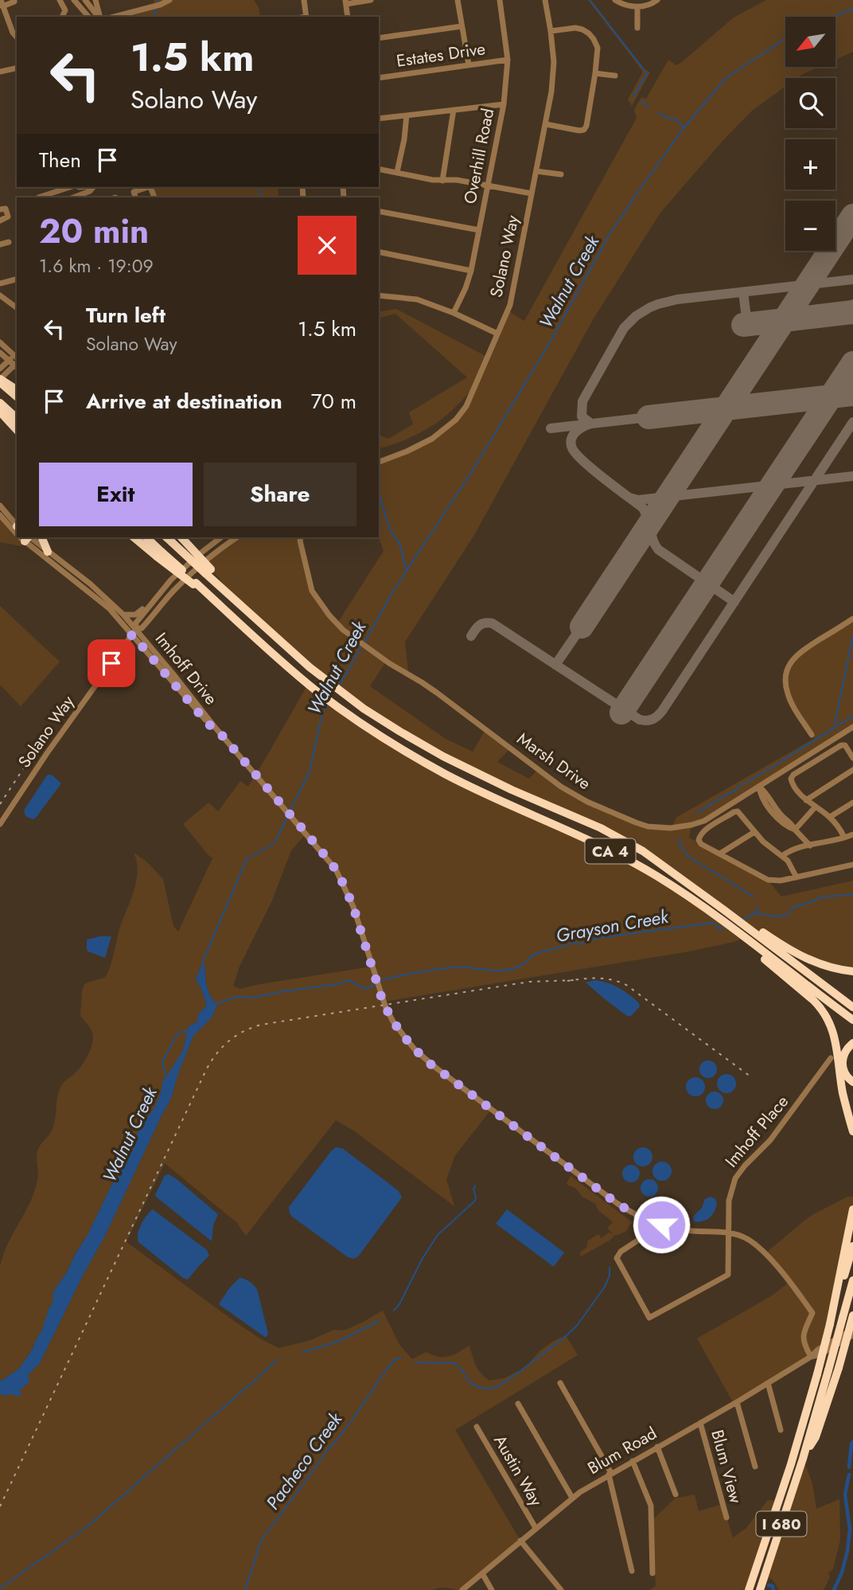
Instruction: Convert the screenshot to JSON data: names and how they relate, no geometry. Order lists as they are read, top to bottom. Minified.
{"streets":{"highway":["CA 4","I 680"],"street":["Estates Drive","Overhill Road","Solano Way","Imhoff Drive","Marsh Drive","Imhoff Place","Blum Road","Blum View","Austin Way"]},"crossings":[["Estates Drive","Overhill Road"],["Solano Way","Imhoff Drive"],["Imhoff Drive","Imhoff Place"],["Imhoff Drive","Blum Road"],["Blum Road","Blum View"],["Blum Road","Austin Way"]],"water":["Walnut Creek","Grayson Creek","Pacheco Creek"],"north":"bottom left","page":{"map_buttons":["+","−"],"turn":["1.5 km","Solano Way"],"then":"Then","heading":["20 min","1.6 km · 19:09"],"list":[{"name":"Turn left","note":"Solano Way","value":"1.5 km"},{"name":"Arrive at destination","value":"70 m"}],"buttons":["Exit","Share"]}}
